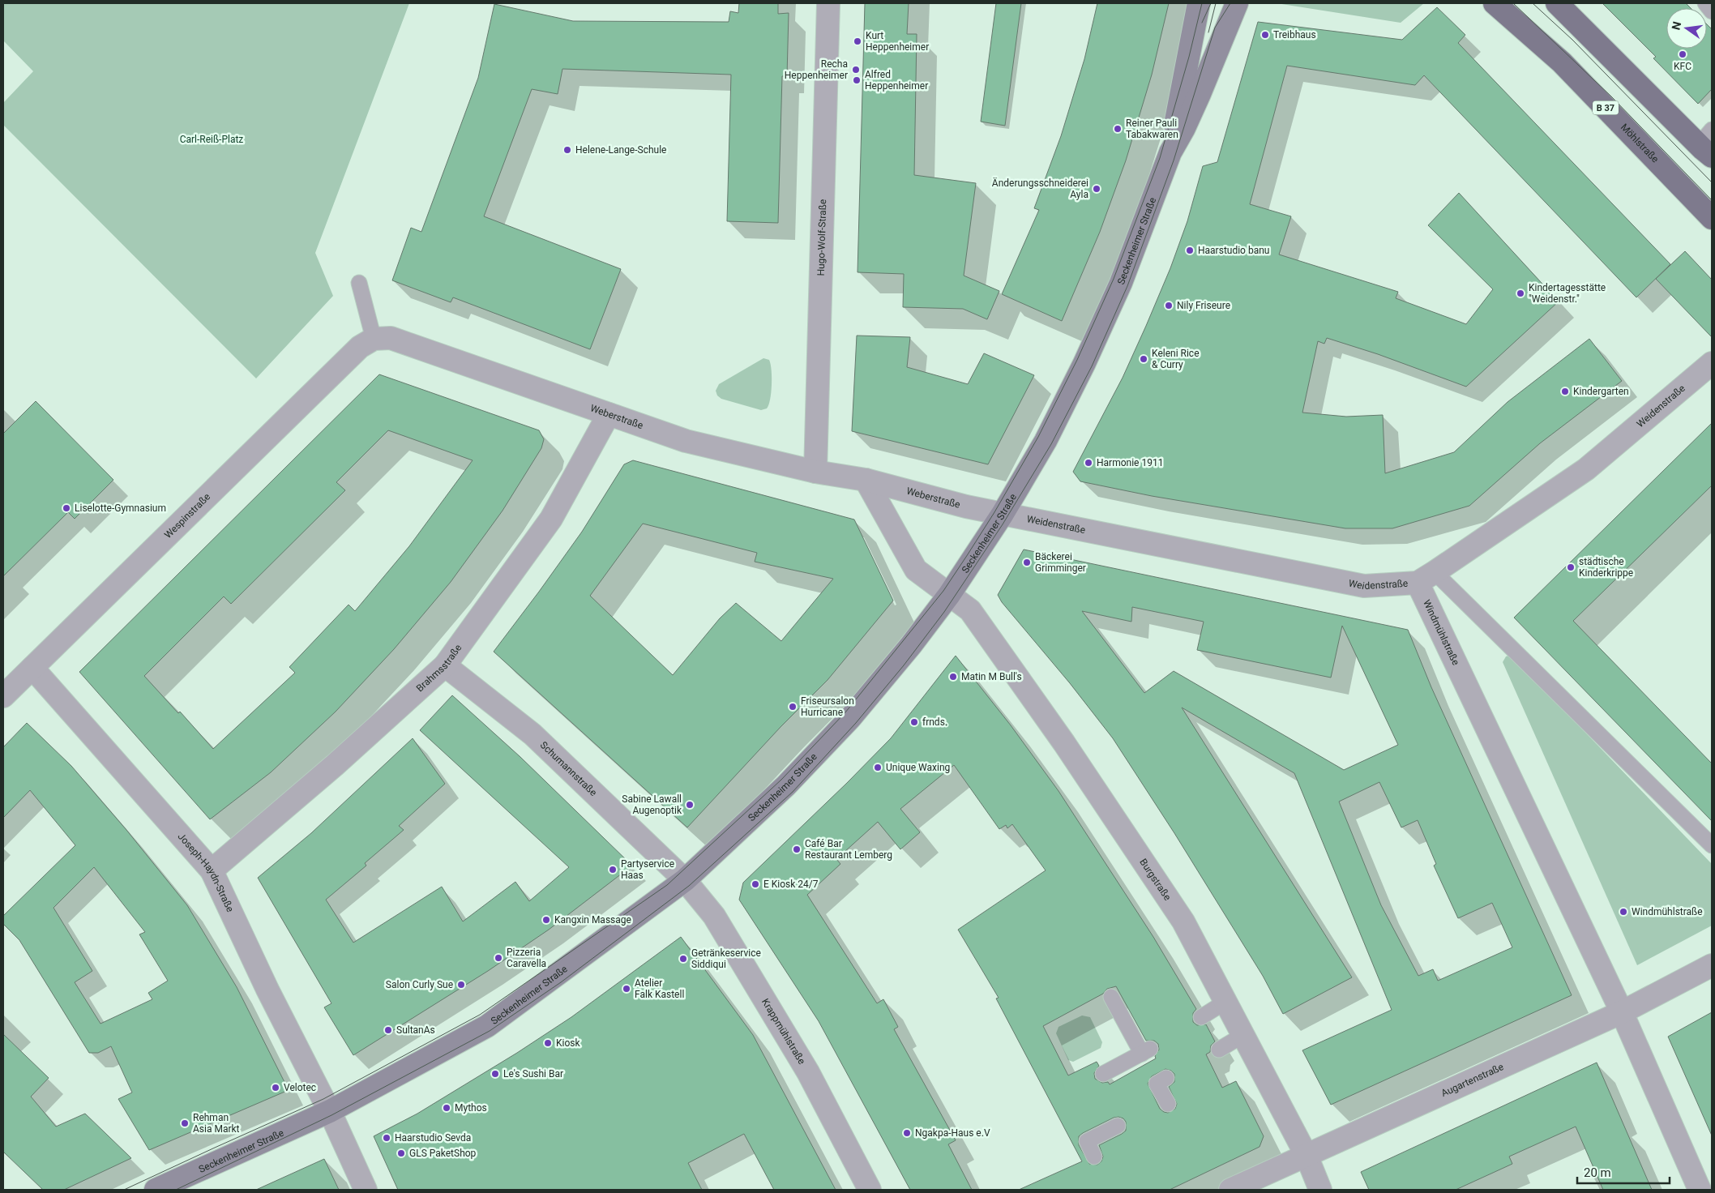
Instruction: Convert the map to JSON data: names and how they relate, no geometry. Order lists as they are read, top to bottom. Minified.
{"streets":{"main road":["B 37","Möhlstraße"],"street":["Hugo-Wolf-Straße","Seckenheimer Straße","Weidenstraße","Weberstraße","Wespinstraße","Windmühlstraße","Brahmsstraße","Schumannstraße","Joseph-Haydn-Straße","Burgstraße","Krappmühlstraße","Augartenstraße"]},"crossings":[["Hugo-Wolf-Straße","Weberstraße"],["Seckenheimer Straße","Weidenstraße"],["Seckenheimer Straße","Weberstraße"],["Seckenheimer Straße","Schumannstraße"],["Seckenheimer Straße","Joseph-Haydn-Straße"],["Seckenheimer Straße","Burgstraße"],["Seckenheimer Straße","Krappmühlstraße"],["Weidenstraße","Weberstraße"],["Weidenstraße","Windmühlstraße"],["Weberstraße","Wespinstraße"],["Weberstraße","Brahmsstraße"],["Wespinstraße","Joseph-Haydn-Straße"],["Windmühlstraße","Augartenstraße"],["Brahmsstraße","Schumannstraße"],["Brahmsstraße","Joseph-Haydn-Straße"],["Schumannstraße","Krappmühlstraße"],["Burgstraße","Augartenstraße"]],"parks":["Carl-Reiß-Platz"],"places":["Treibhaus","Kurt Heppenheimer","KFC","Recha Heppenheimer","Alfred Heppenheimer","Reiner Pauli Tabakwaren","Helene-Lange-Schule","Änderungsschneiderei Ayla","Haarstudio banu","Kindertagesstätte \"Weidenstr.\"","Nily Friseure","Keleni Rice & Curry","Kindergarten","Harmonie 1911","Liselotte-Gymnasium","Bäckerei Grimminger","städtische Kinderkrippe","Matin M Bull's","Friseursalon Hurricane","frnds.","Unique Waxing","Sabine Lawall Augenoptik","Café Bar Restaurant Lemberg","Partyservice Haas","E Kiosk 24/7","Windmühlstraße","Kangxin Massage","Pizzeria Caravella","Getränkeservice Siddiqui","Salon Curly Sue","Atelier Falk Kastell","SultanAs","Kiosk","Le's Sushi Bar","Velotec","Mythos","Rehman Asia Markt","Ngakpa-Haus e.V","Haarstudio Sevda","GLS PaketShop"],"scale_bar":"20 m","north":"left"}
